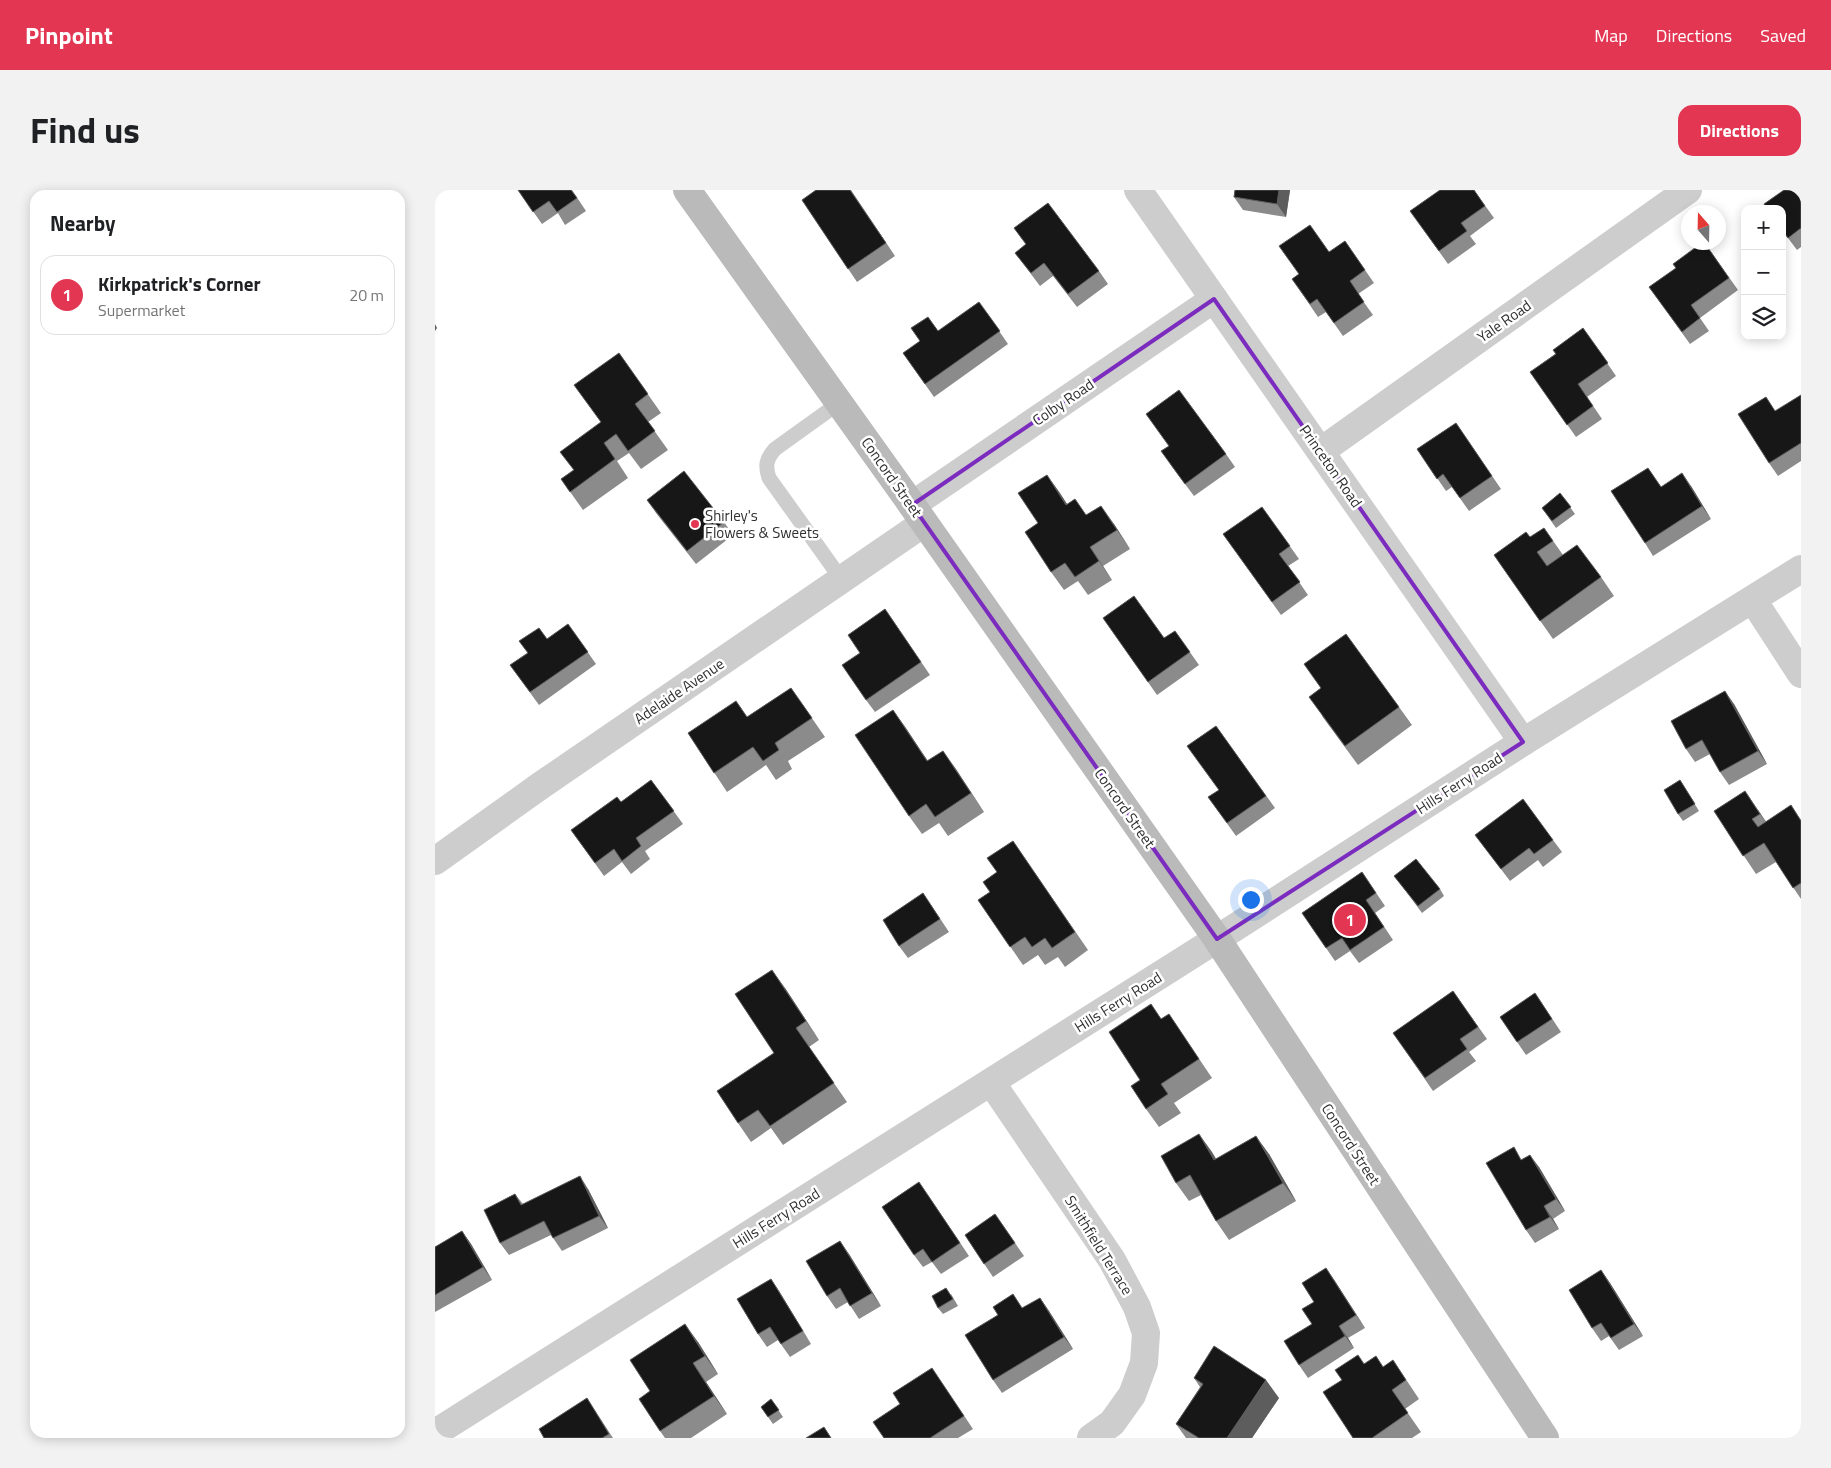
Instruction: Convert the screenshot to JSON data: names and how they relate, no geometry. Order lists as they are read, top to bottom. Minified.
{"streets":{"main road":["Concord Street"],"street":["Yale Road","Colby Road","Princeton Road","Adelaide Avenue","Hills Ferry Road","Smithfield Terrace"]},"crossings":[["Yale Road","Princeton Road"],["Colby Road","Princeton Road"],["Colby Road","Concord Street"],["Colby Road","Adelaide Avenue"],["Princeton Road","Hills Ferry Road"],["Concord Street","Adelaide Avenue"],["Concord Street","Hills Ferry Road"],["Hills Ferry Road","Smithfield Terrace"]],"places":["Shirley's Flowers & Sweets"],"north":"top","page":{"header":"Pinpoint","nav":["Map","Directions","Saved"],"title":"Find us","buttons":"Directions","heading":"Nearby","map_buttons":["+","−"],"list":[{"mark":"1","name":"Kirkpatrick's Corner","note":"Supermarket","value":"20 m"}],"pins":"1"}}
